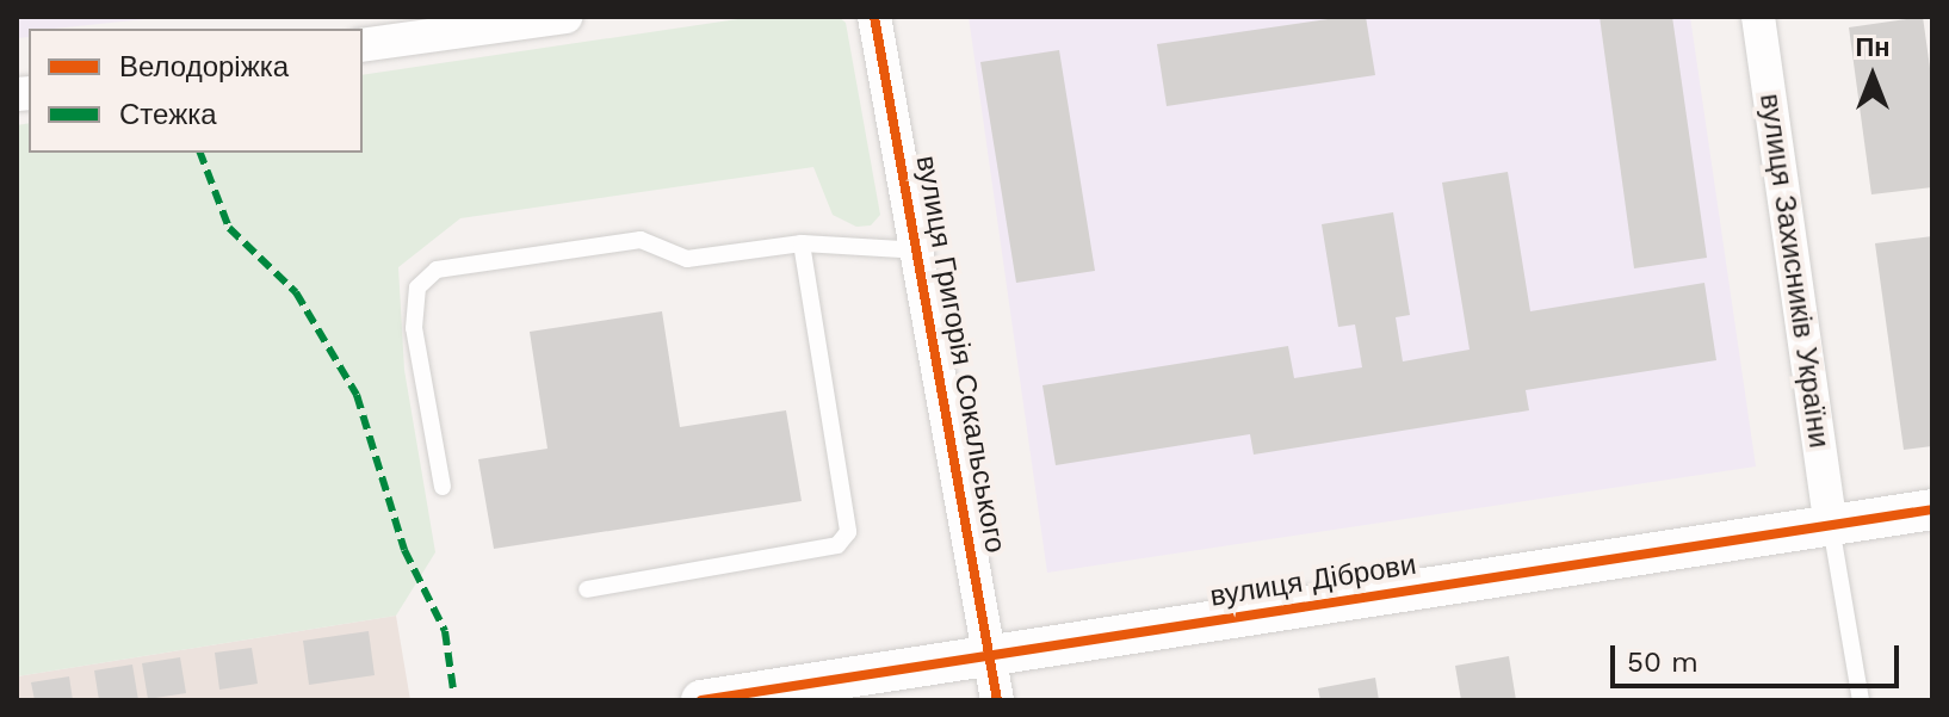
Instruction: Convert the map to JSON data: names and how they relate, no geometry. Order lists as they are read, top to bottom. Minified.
{"streets":{"street":["вулиця Захисників України","вулиця Григорія Сокальського","вулиця Діброви"]},"crossings":[["вулиця Захисників України","вулиця Діброви"],["вулиця Григорія Сокальського","вулиця Діброви"]],"legend":["Велодоріжка","Стежка"],"scale_bar":"50 m","north":"top"}
